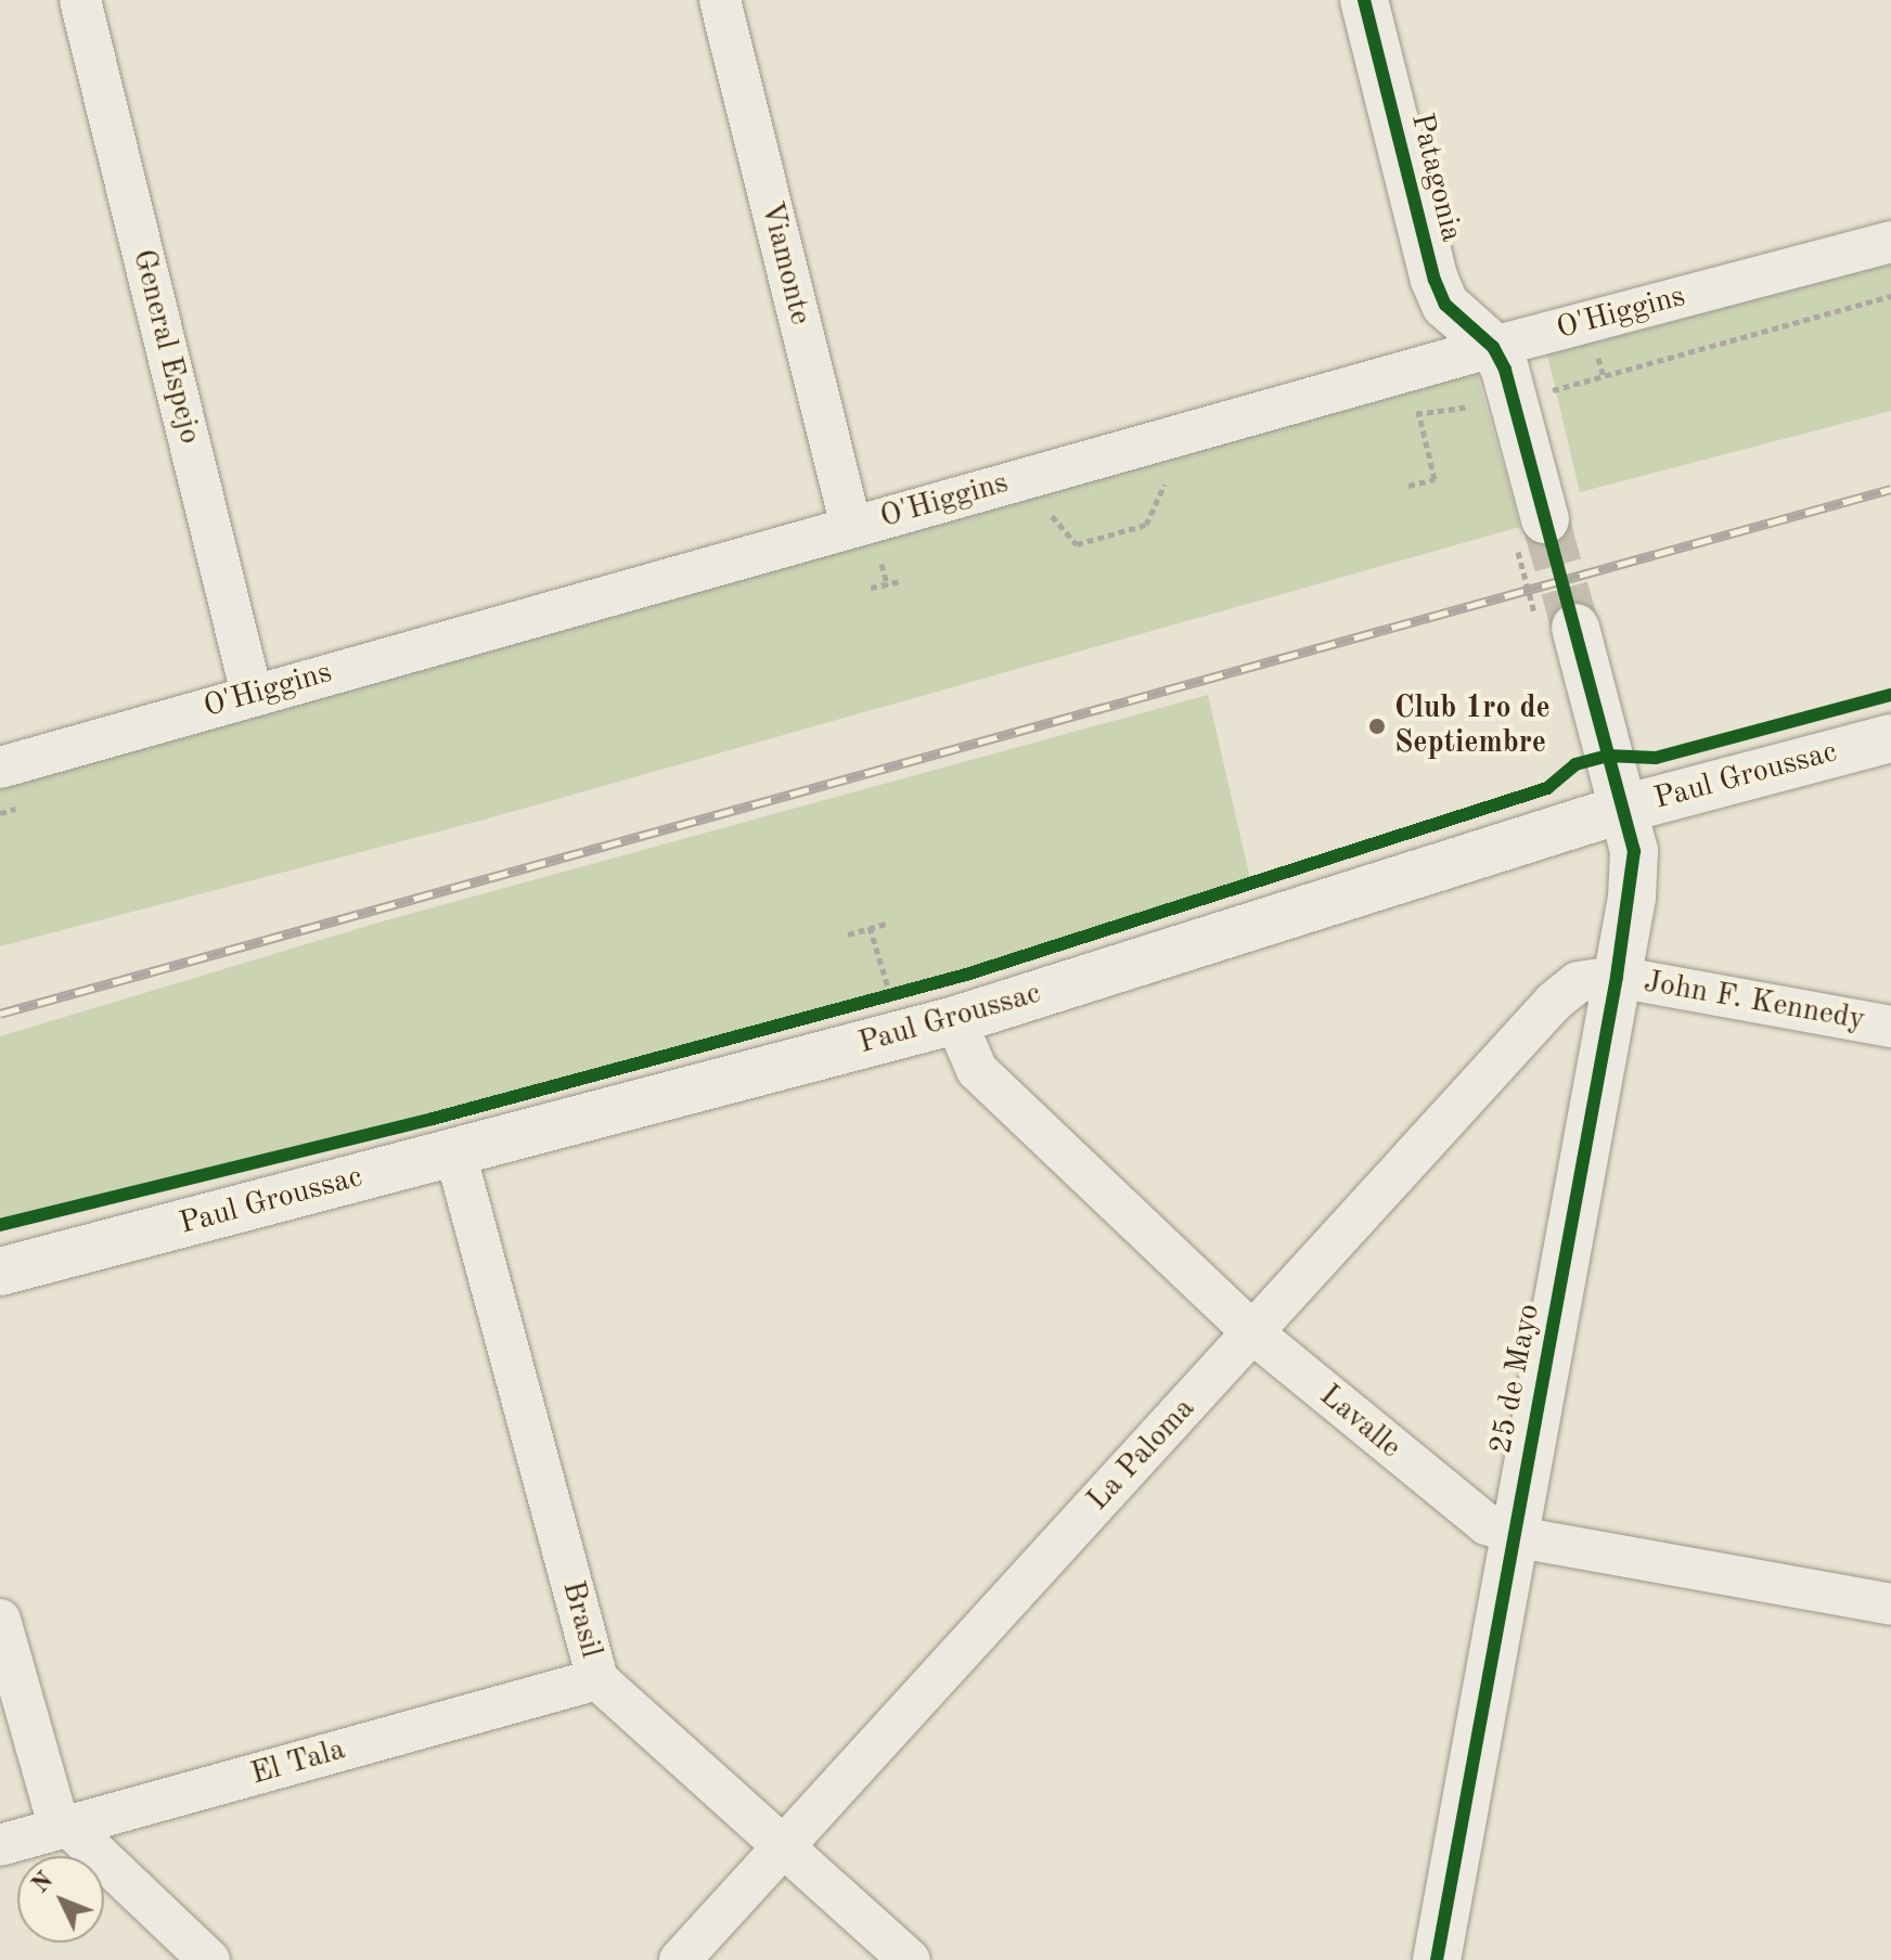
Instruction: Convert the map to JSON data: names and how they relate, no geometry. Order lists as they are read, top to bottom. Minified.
{"streets":{"street":["Patagonia","Viamonte","O'Higgins","General Espejo","Paul Groussac","John F. Kennedy","25 de Mayo","Lavalle","La Paloma","Brasil","El Tala"]},"crossings":[["Patagonia","O'Higgins"],["Viamonte","O'Higgins"],["O'Higgins","General Espejo"],["Paul Groussac","25 de Mayo"],["Paul Groussac","Lavalle"],["Paul Groussac","Brasil"],["John F. Kennedy","25 de Mayo"],["John F. Kennedy","La Paloma"],["25 de Mayo","Lavalle"],["25 de Mayo","La Paloma"],["Lavalle","La Paloma"],["La Paloma","Brasil"],["Brasil","El Tala"]],"places":["Club 1ro de Septiembre"],"north":"top left"}
